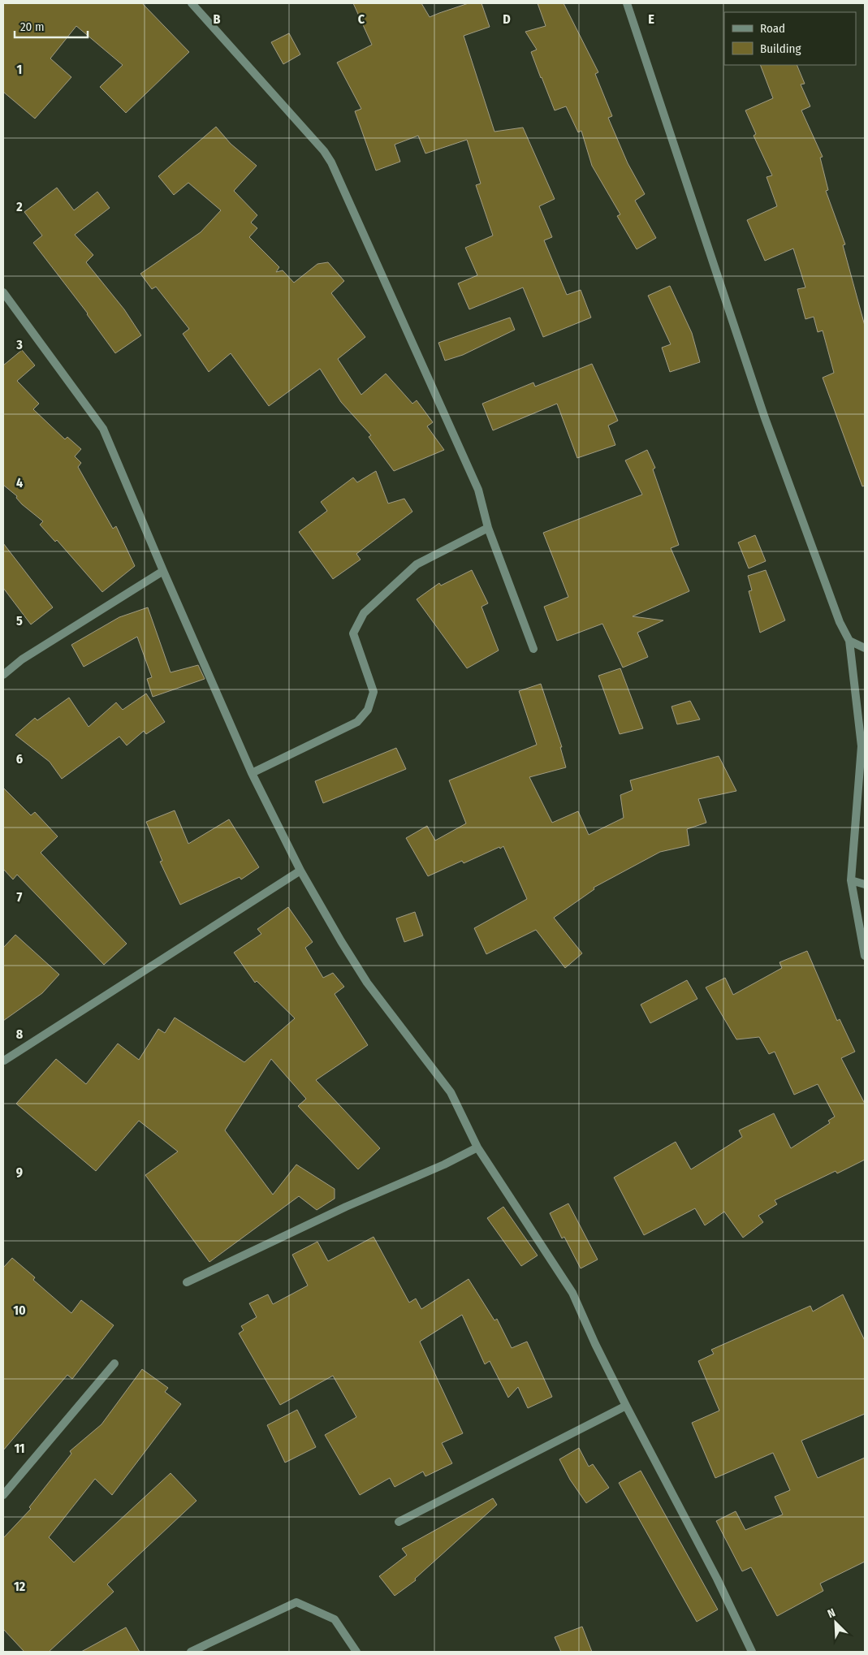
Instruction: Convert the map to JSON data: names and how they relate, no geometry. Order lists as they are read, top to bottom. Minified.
{"legend":["Road","Building"],"scale_bar":"20 m","north":"top left","grid":{"columns":["B","C","D","E"],"rows":["1","2","3","4","5","6","7","8","9","10","11","12"]}}
